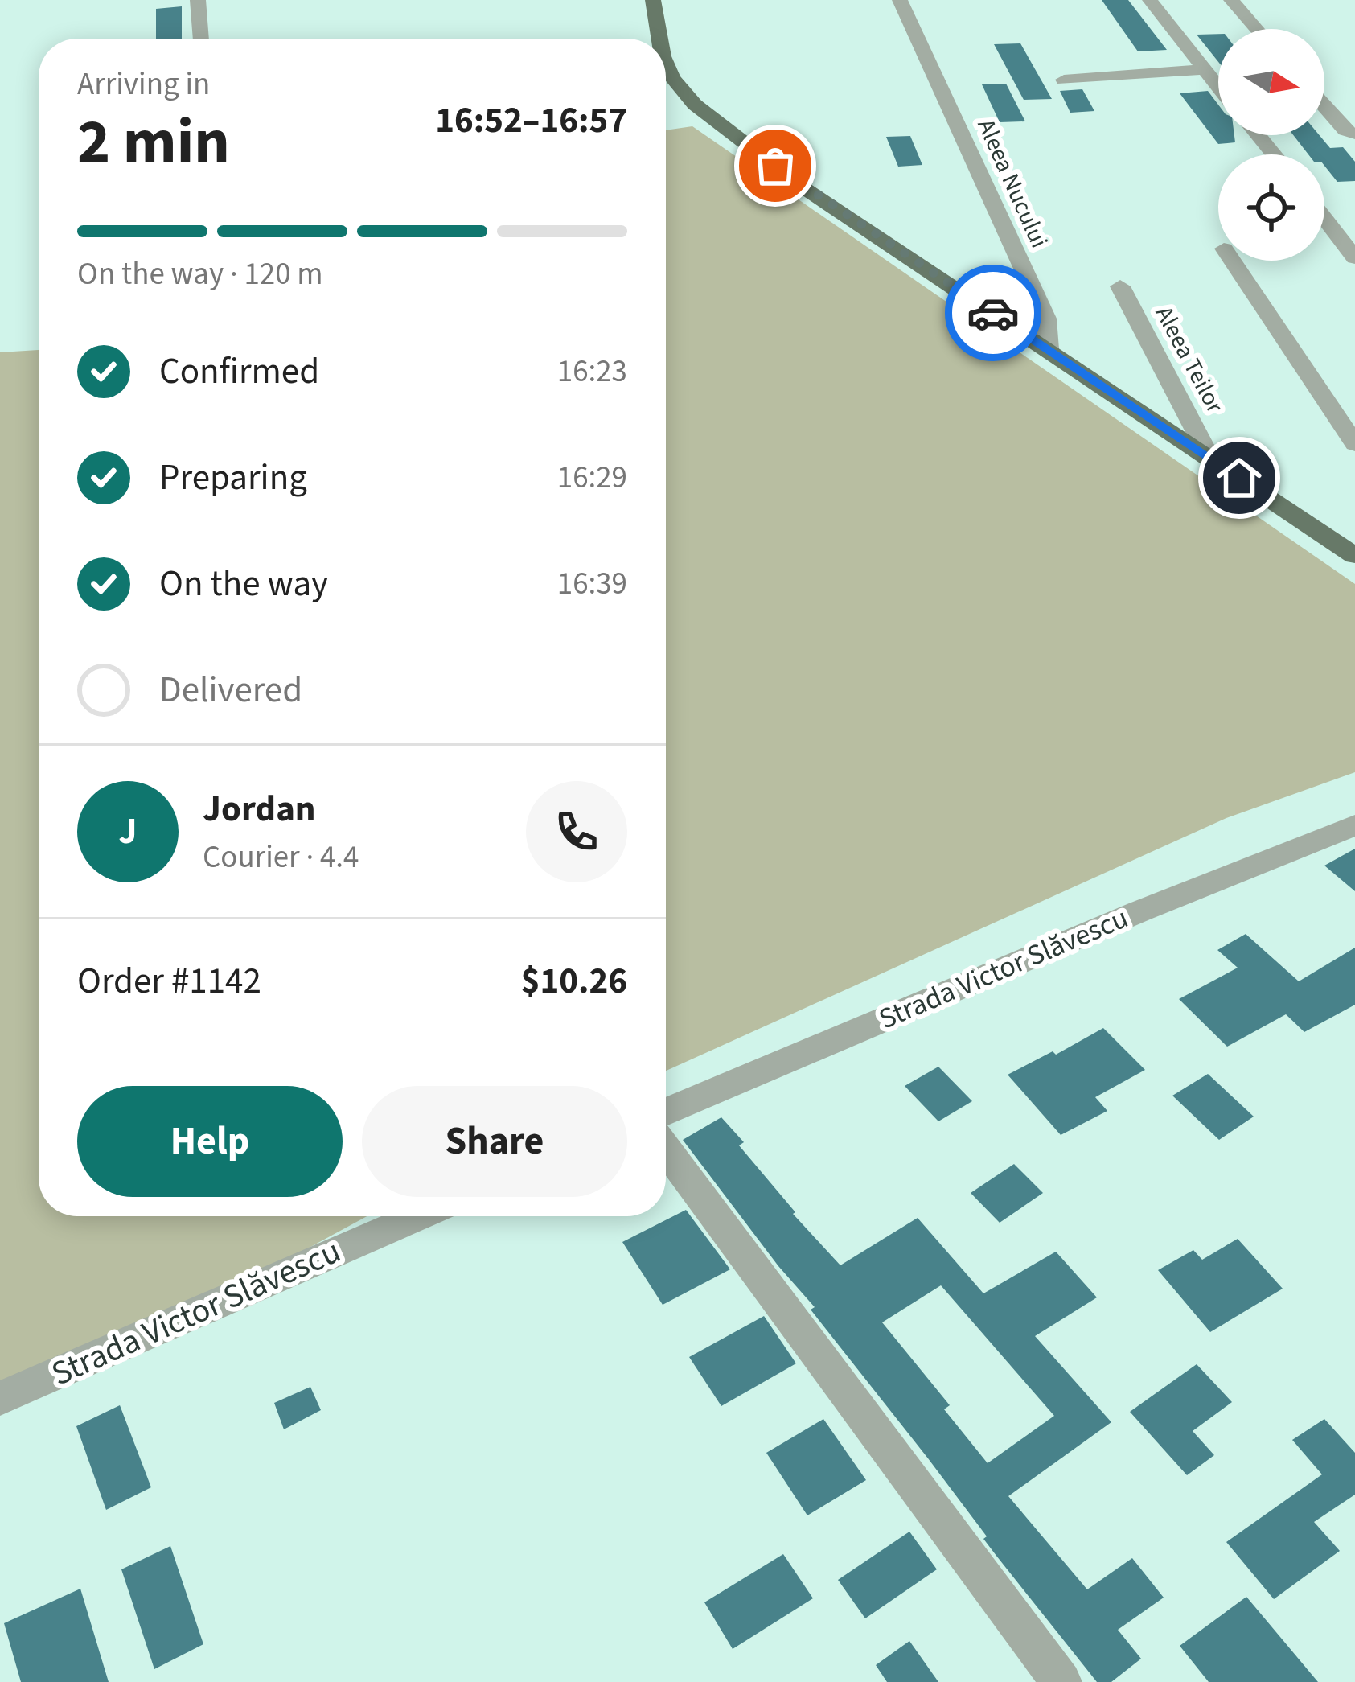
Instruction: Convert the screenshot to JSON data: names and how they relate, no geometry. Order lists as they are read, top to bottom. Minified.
{"streets":{"street":["Aleea Nucului","Aleea Teilor","Strada Victor Slăvescu"]},"north":"right","page":{"heading":["2 min","Arriving in","16:52–16:57"],"panel":["Jordan","Courier · 4.4","Order #1142","$10.26"],"bar":"On the way · 120 m","list":[["Confirmed","16:23"],["Preparing","16:29"],["On the way","16:39"],"Delivered"],"round":"J","buttons":["Help","Share"]}}
